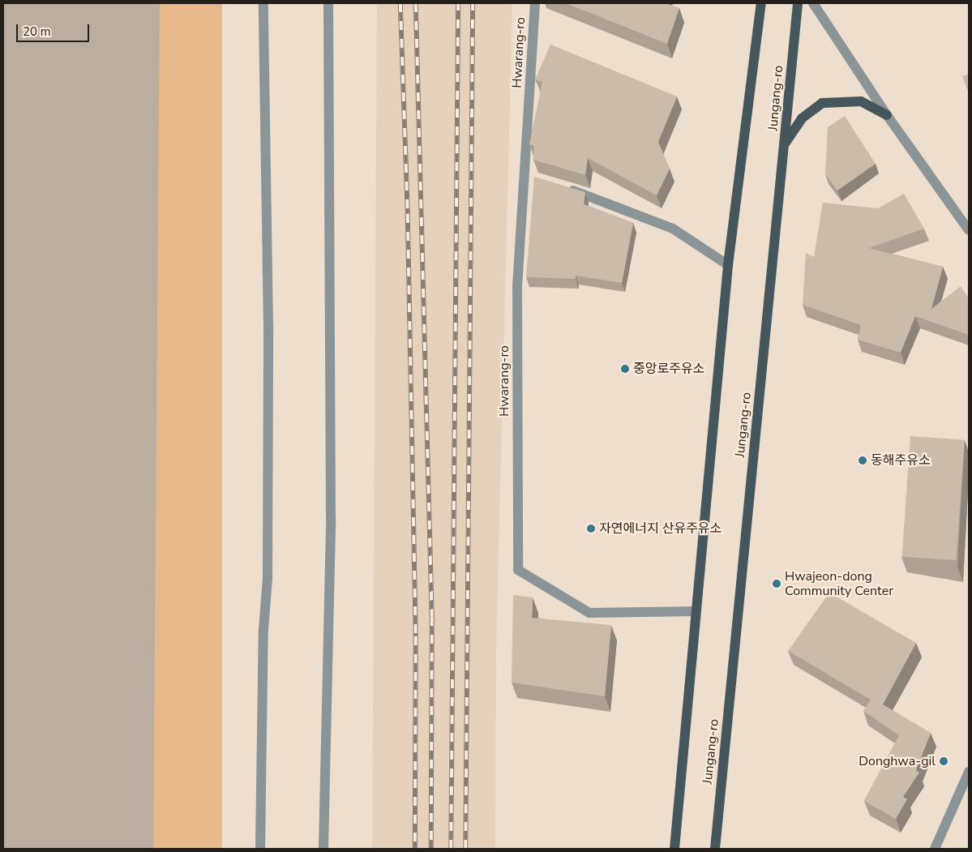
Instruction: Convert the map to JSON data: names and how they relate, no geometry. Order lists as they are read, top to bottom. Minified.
{"streets":{"main road":["Jungang-ro"],"street":["Hwarang-ro"]},"crossings":[["Hwarang-ro","Jungang-ro"]],"places":["중앙로주유소","동해주유소","자연에너지 산유주유소","Hwajeon-dong Community Center","Donghwa-gil"],"scale_bar":"20 m"}
